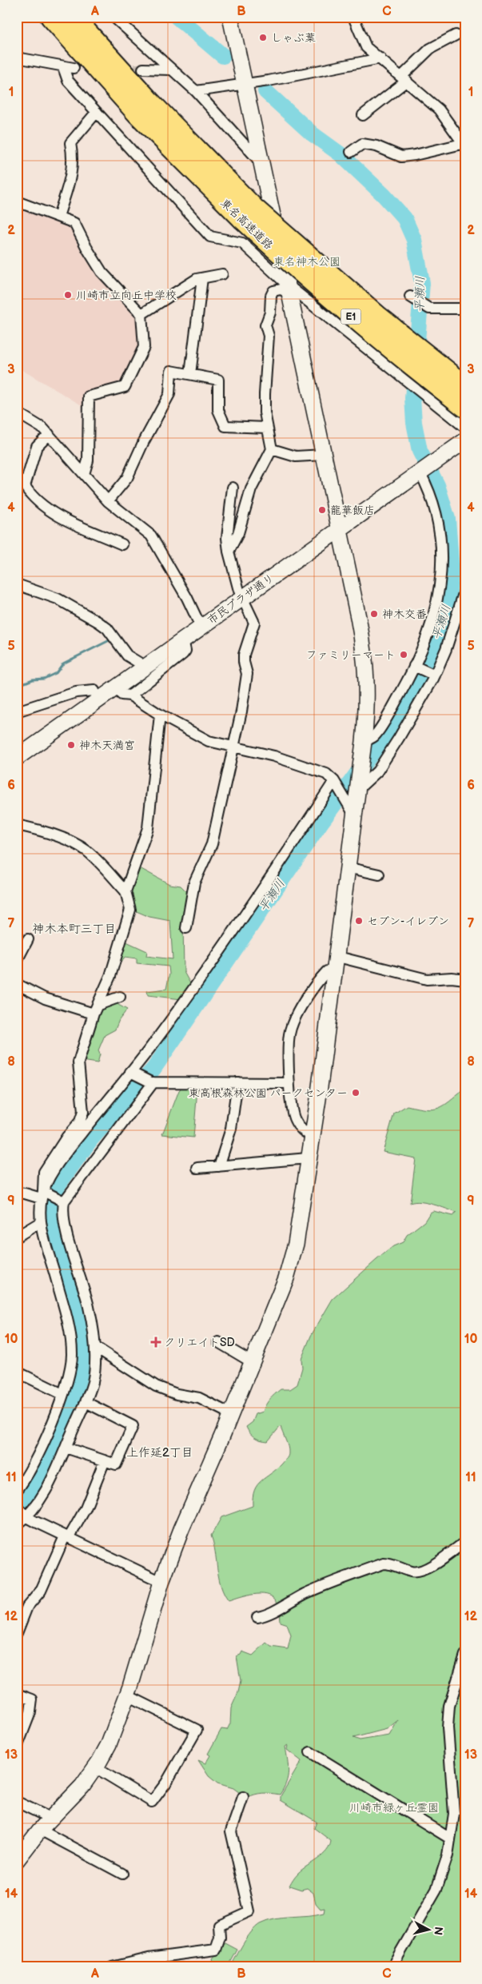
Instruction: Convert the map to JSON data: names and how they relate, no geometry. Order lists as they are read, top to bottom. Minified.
{"streets":{"highway":["東名高速道路","E1"],"street":["市民プラザ通り"]},"districts":["神木本町三丁目","上作延2丁目"],"water":["平瀬川"],"parks":["東名神木公園","川崎市緑ヶ丘霊園"],"places":{"other":["しゃぶ葉","川崎市立向丘中学校","龍華飯店","神木交番","ファミリーマート","神木天満宮","セブン-イレブン","東高根森林公園 パークセンター"],"health":["クリエイトSD"]},"north":"right","grid":{"columns":["A","B","C"],"rows":["1","2","3","4","5","6","7","8","9","10","11","12","13","14"]}}
